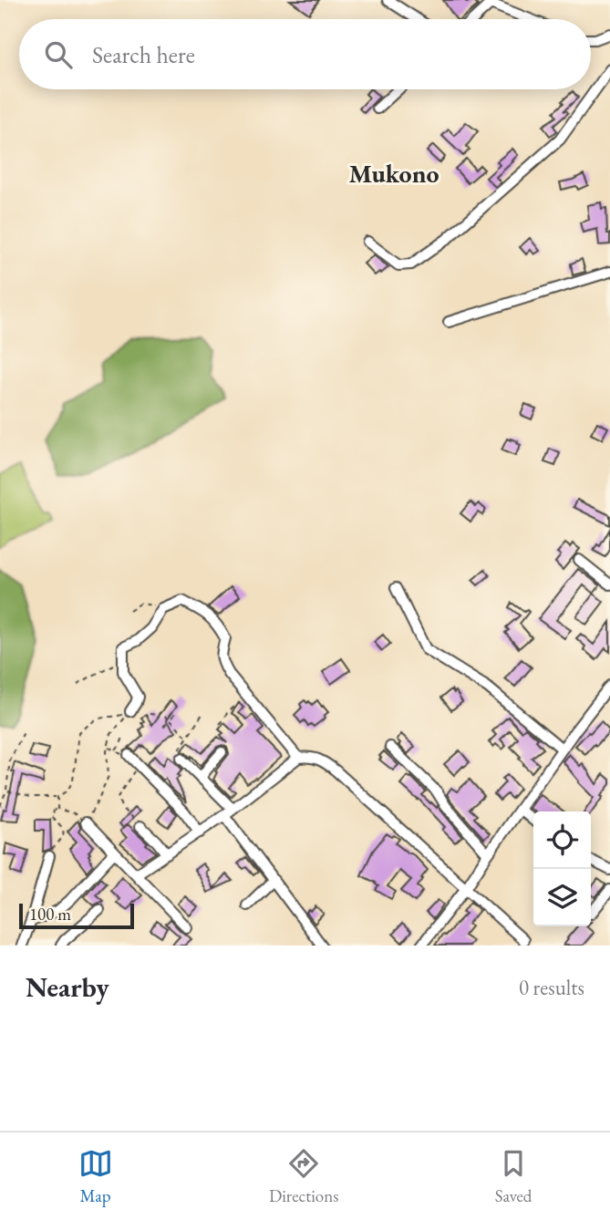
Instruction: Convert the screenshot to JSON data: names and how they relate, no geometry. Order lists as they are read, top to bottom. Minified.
{"districts":["Mukono"],"scale_bar":"100 m","page":{"search":"Search here","scale":"100 m","heading":["Nearby","0 results"],"nav":["Map","Directions","Saved"]}}
